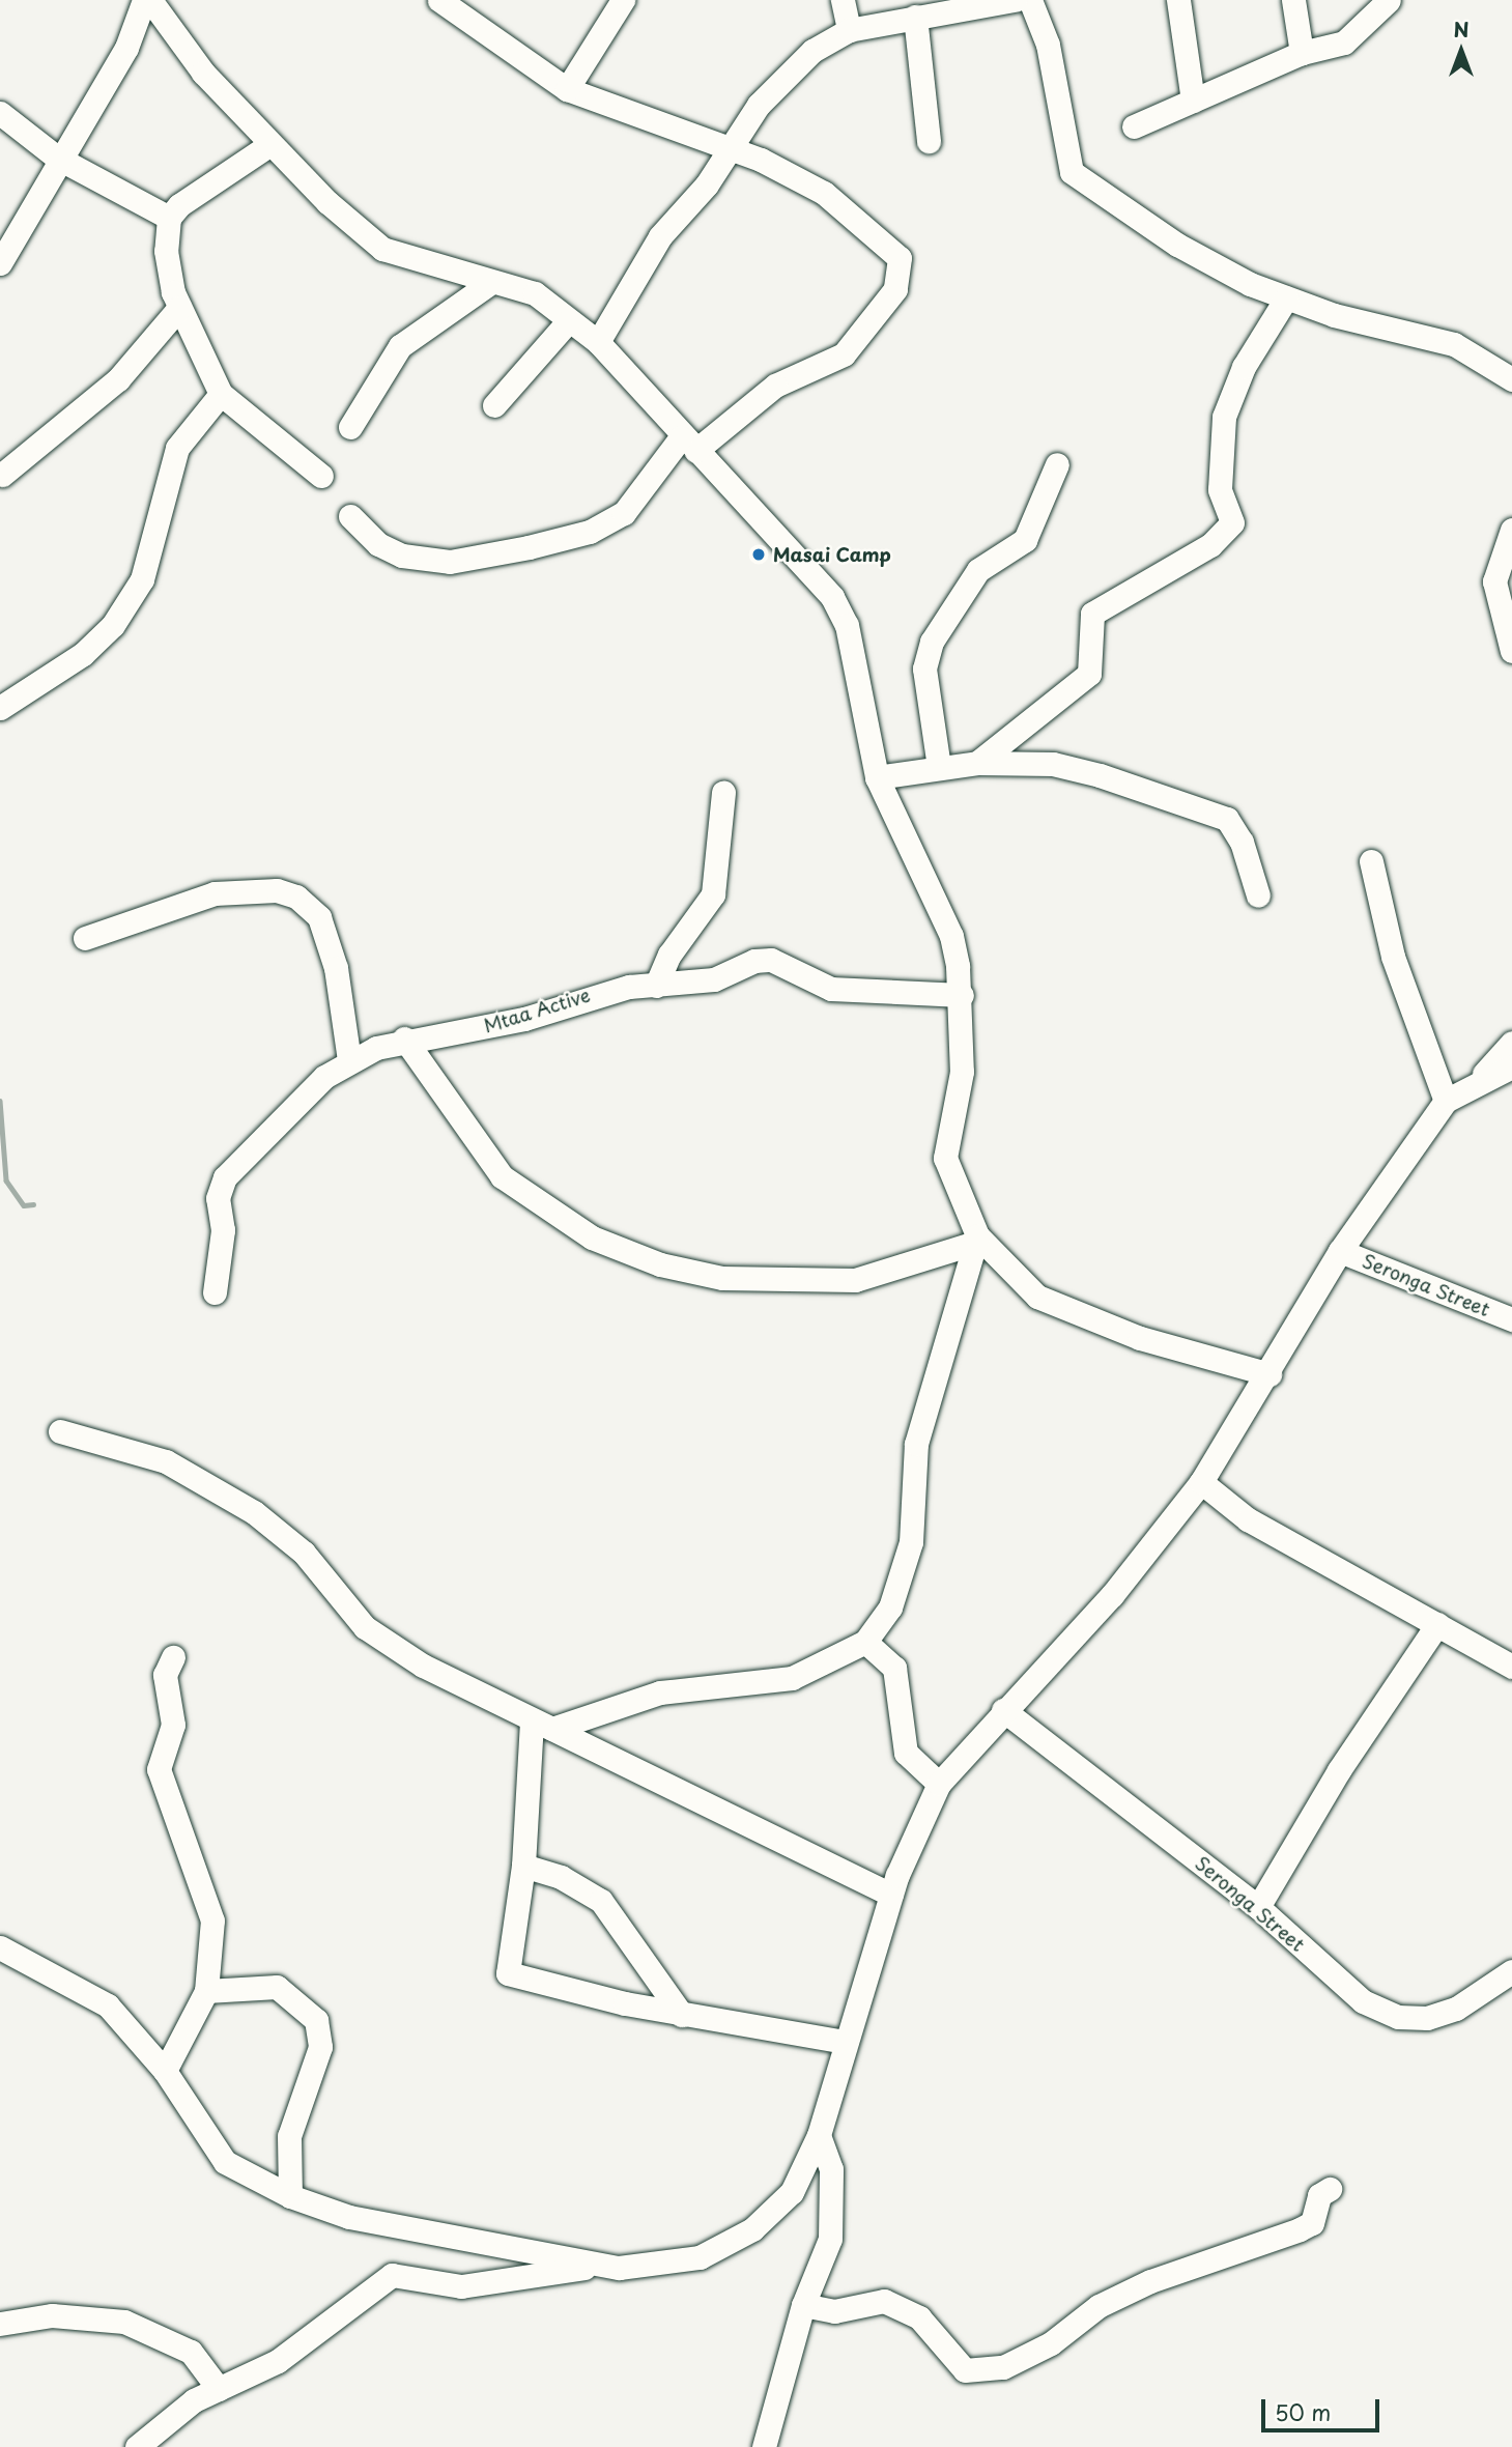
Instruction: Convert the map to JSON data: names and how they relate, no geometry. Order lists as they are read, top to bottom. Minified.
{"streets":{"street":["Mtaa Active","Seronga Street"]},"places":["Masai Camp"],"scale_bar":"50 m","north":"top"}
